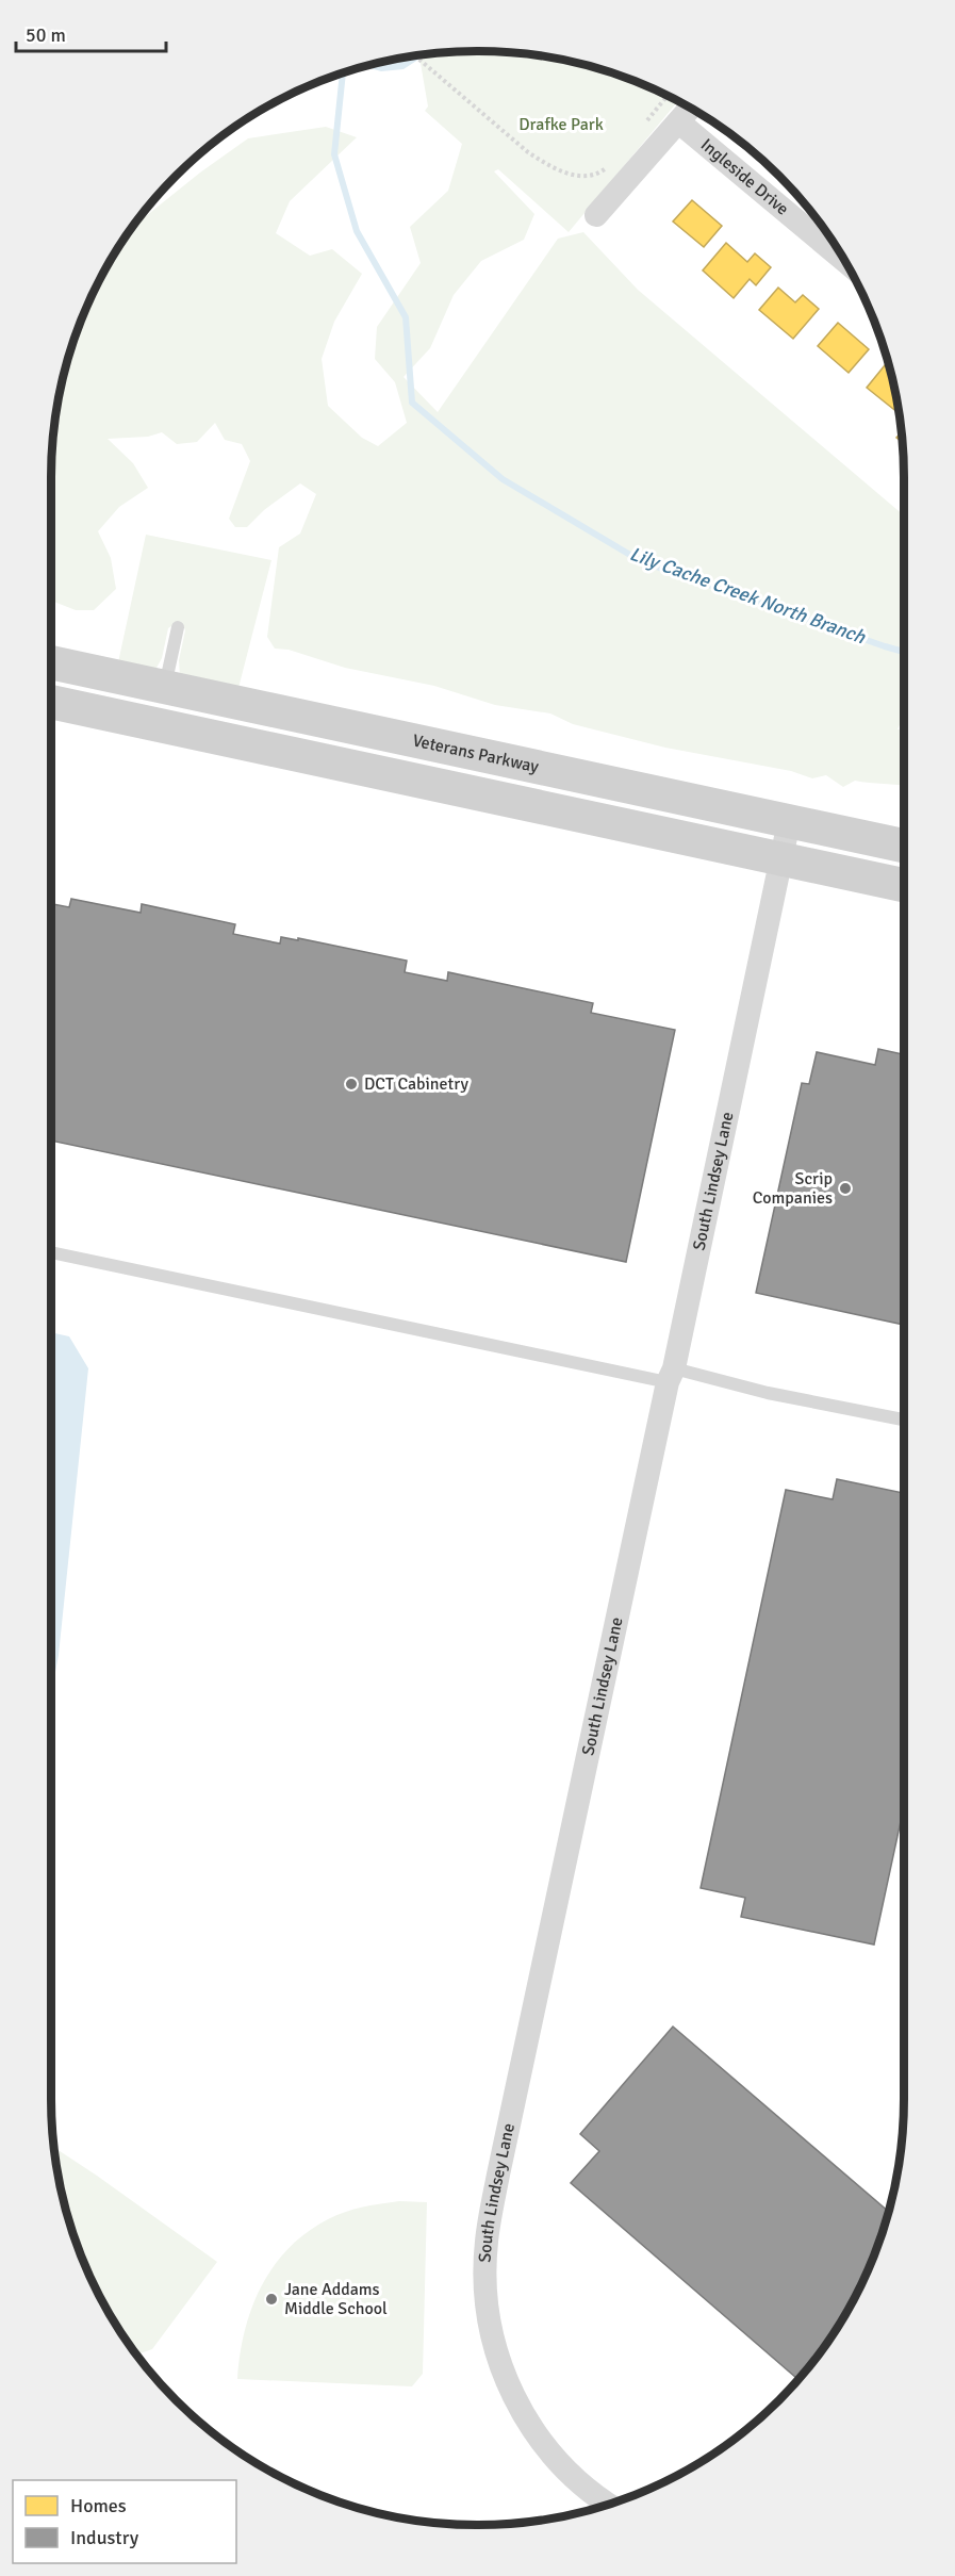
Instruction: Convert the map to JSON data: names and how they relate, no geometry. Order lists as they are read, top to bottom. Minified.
{"streets":{"main road":["Veterans Parkway"],"street":["Ingleside Drive","South Lindsey Lane"]},"crossings":[["Veterans Parkway","South Lindsey Lane"]],"water":["Lily Cache Creek North Branch"],"parks":["Drafke Park"],"places":["DCT Cabinetry","Scrip Companies","Jane Addams Middle School"],"legend":["Homes","Industry"],"scale_bar":"50 m"}
